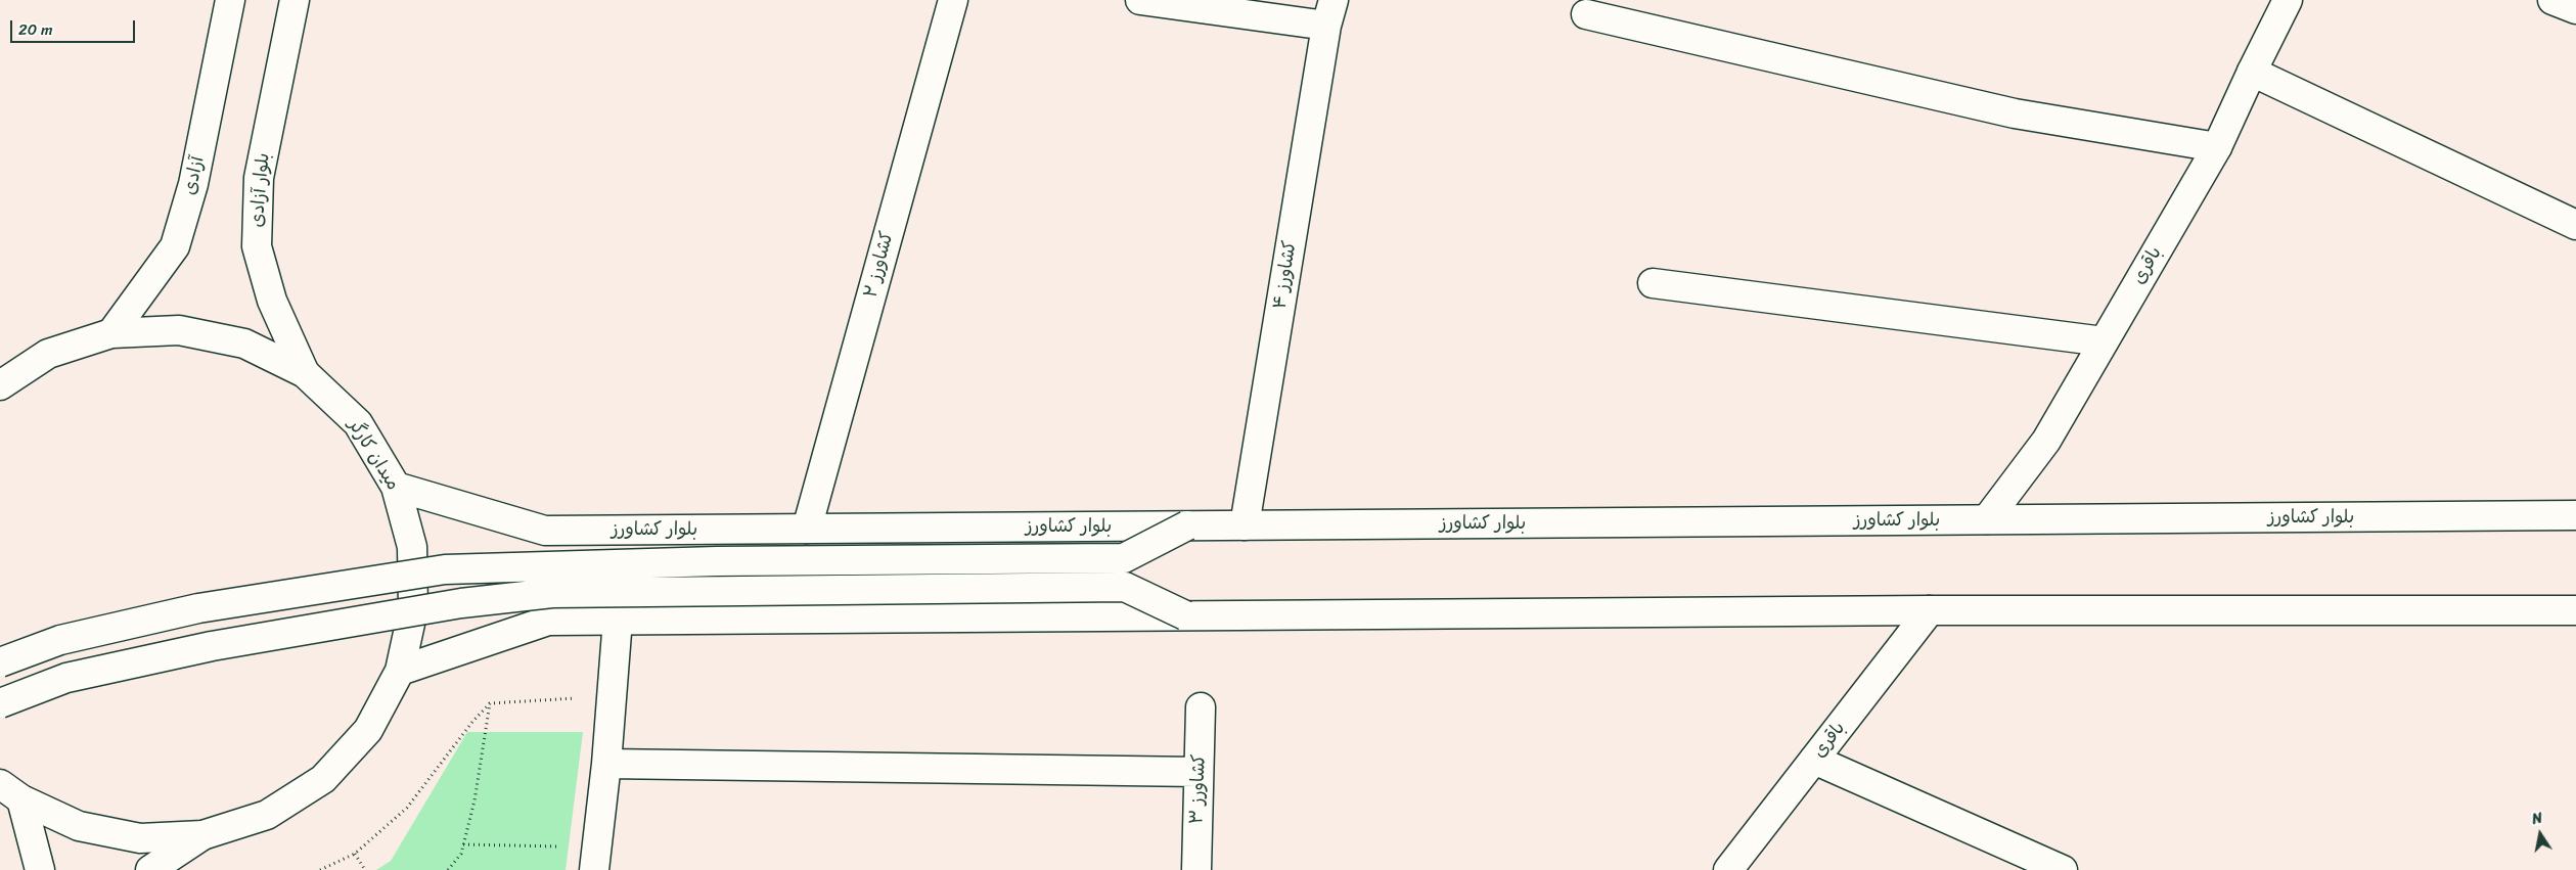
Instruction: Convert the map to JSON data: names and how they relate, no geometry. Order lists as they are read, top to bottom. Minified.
{"streets":{"main road":["آزادی","بلوار آزادی","کشاورز ۲","باقری","کشاورز ۴","میدان کارگر","بلوار کشاورز","کشاورز ۳"]},"crossings":[["آزادی","میدان کارگر"],["بلوار آزادی","میدان کارگر"],["کشاورز ۲","بلوار کشاورز"],["باقری","بلوار کشاورز"],["کشاورز ۴","بلوار کشاورز"],["میدان کارگر","بلوار کشاورز"]],"scale_bar":"20 m","north":"top"}
